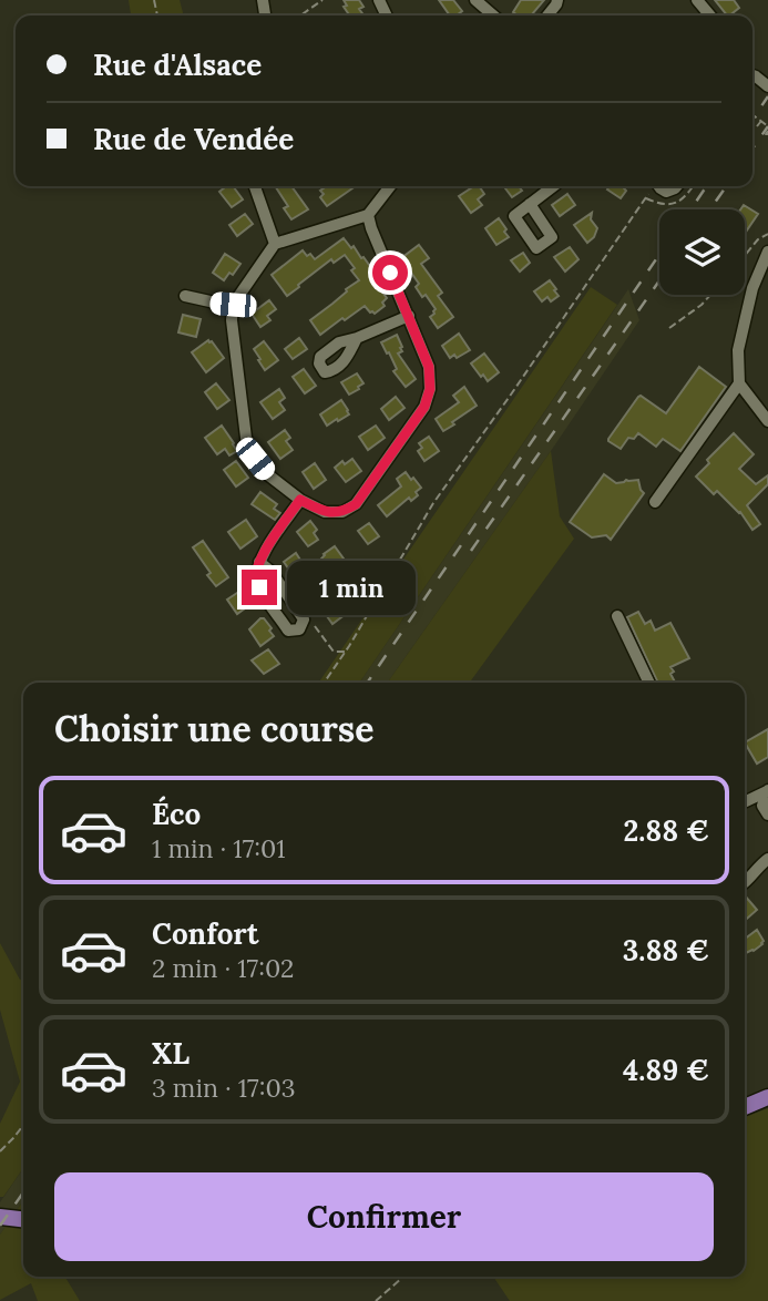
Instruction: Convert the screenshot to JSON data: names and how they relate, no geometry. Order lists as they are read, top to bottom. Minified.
{"page":{"banner":["Rue d'Alsace","Rue de Vendée"],"bubble":"1 min","heading":"Choisir une course","list":[{"name":"Éco","note":"1 min · 17:01","value":"2.88 €"},{"name":"Confort","note":"2 min · 17:02","value":"3.88 €"},{"name":"XL","note":"3 min · 17:03","value":"4.89 €"}],"buttons":"Confirmer"}}
